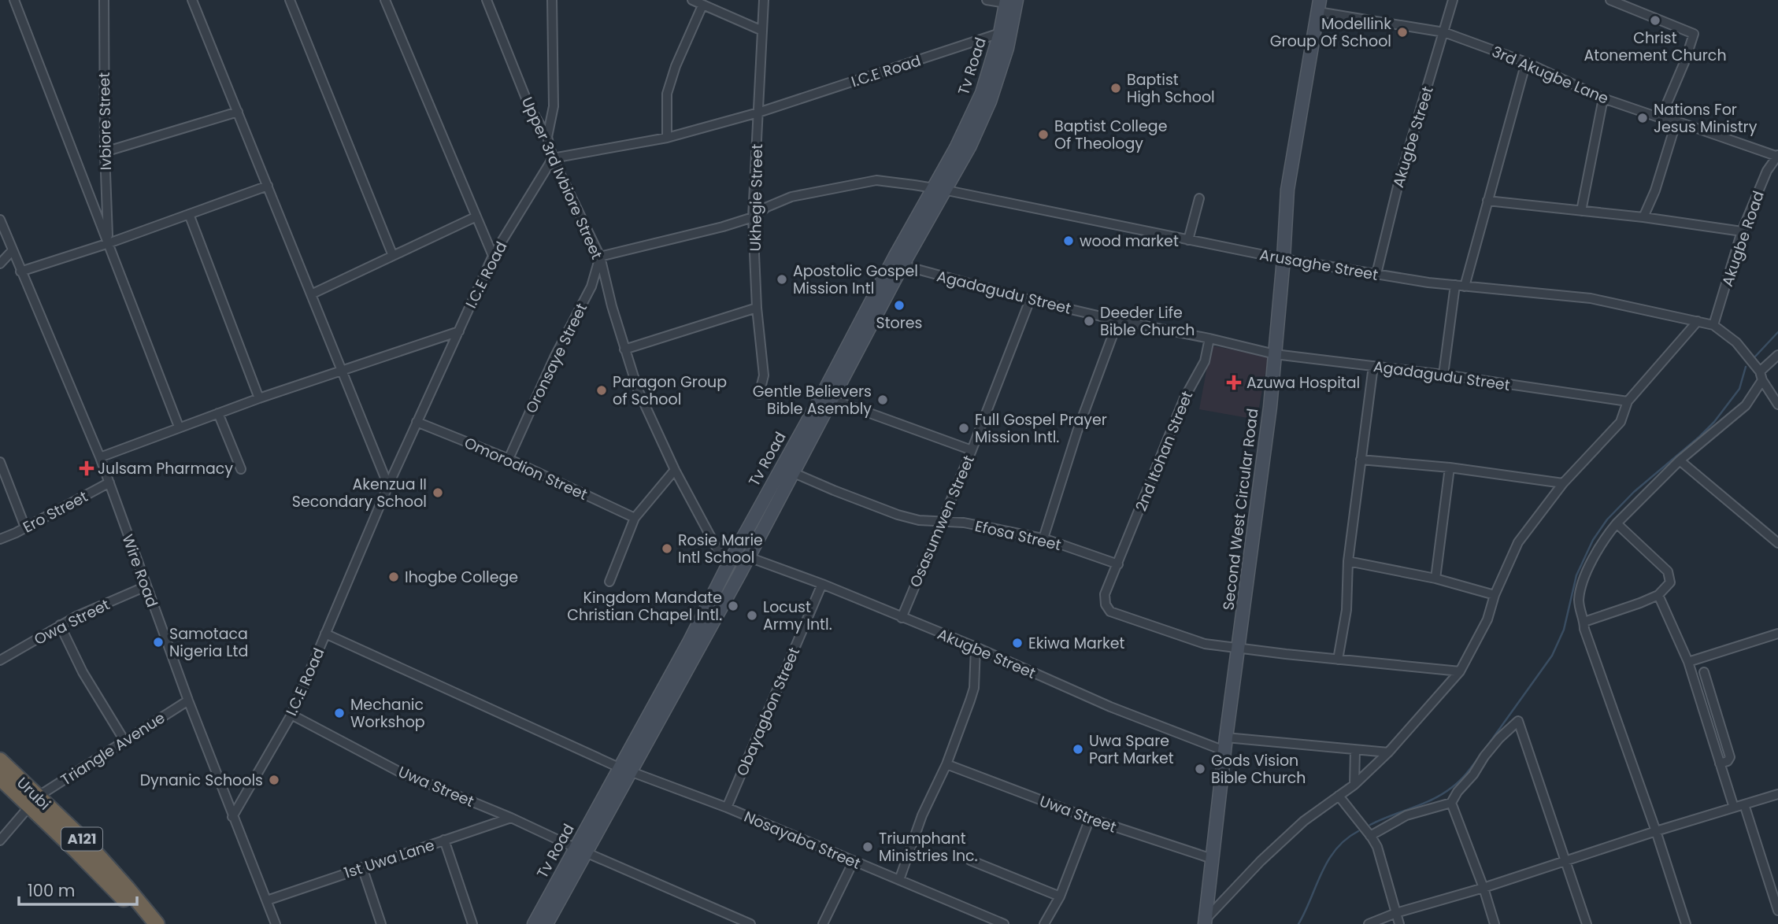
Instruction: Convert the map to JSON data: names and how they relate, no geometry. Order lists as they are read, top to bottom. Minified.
{"streets":{"highway":["Urubi","A121"],"street":["Tv Road","I.C.E Road","3rd Akugbe Lane","Ivbiore Street","Akugbe Street","Upper 3rd Ivbiore Street","Ukhegie Street","Akugbe Road","Arusaghe Street","Agadagudu Street","Oronsaye Street","2nd Itohan Street","Omorodion Street","Second West Circular Road","Ero Street","Osasumwen Street","Efosa Street","Wire Road","Owa Street","Obayagbon Street","Triangle Avenue","Uwa Street","Nosayaba Street","1st Uwa Lane"]},"crossings":[["Tv Road","I.C.E Road"],["Tv Road","Akugbe Street"],["Tv Road","Upper 3rd Ivbiore Street"],["Tv Road","Arusaghe Street"],["Tv Road","Agadagudu Street"],["Tv Road","Efosa Street"],["Tv Road","Uwa Street"],["Tv Road","Nosayaba Street"],["I.C.E Road","Upper 3rd Ivbiore Street"],["I.C.E Road","Ukhegie Street"],["I.C.E Road","Omorodion Street"],["I.C.E Road","Wire Road"],["I.C.E Road","Uwa Street"],["I.C.E Road","Nosayaba Street"],["3rd Akugbe Lane","Akugbe Street"],["3rd Akugbe Lane","Akugbe Road"],["3rd Akugbe Lane","Second West Circular Road"],["Akugbe Street","Arusaghe Street"],["Akugbe Street","Second West Circular Road"],["Akugbe Street","Osasumwen Street"],["Akugbe Street","Obayagbon Street"],["Upper 3rd Ivbiore Street","Arusaghe Street"],["Upper 3rd Ivbiore Street","Oronsaye Street"],["Ukhegie Street","Arusaghe Street"],["Akugbe Road","Arusaghe Street"],["Arusaghe Street","Oronsaye Street"],["Arusaghe Street","Second West Circular Road"],["Agadagudu Street","2nd Itohan Street"],["Agadagudu Street","Second West Circular Road"],["Agadagudu Street","Osasumwen Street"],["Oronsaye Street","Omorodion Street"],["2nd Itohan Street","Second West Circular Road"],["2nd Itohan Street","Efosa Street"],["Second West Circular Road","Uwa Street"],["Ero Street","Wire Road"],["Osasumwen Street","Efosa Street"],["Wire Road","Owa Street"],["Wire Road","Triangle Avenue"],["Wire Road","1st Uwa Lane"],["Obayagbon Street","Nosayaba Street"],["Triangle Avenue","Urubi"],["Uwa Street","1st Uwa Lane"]],"places":{"other":["Christ Atonement Church","Modellink Group Of School","Baptist High School","Nations For Jesus Ministry","Baptist College Of Theology","wood market","Apostolic Gospel Mission Intl","Stores","Deeder Life Bible Church","Paragon Group of School","Gentle Believers Bible Asembly","Full Gospel Prayer Mission Intl.","Akenzua II Secondary School","Rosie Marie Intl School","Ihogbe College","Kingdom Mandate Christian Chapel Intl.","Locust Army Intl.","Samotaca Nigeria Ltd","Ekiwa Market","Mechanic Workshop","Uwa Spare Part Market","Gods Vision Bible Church","Dynanic Schools","Triumphant Ministries Inc."],"health":["Azuwa Hospital","Julsam Pharmacy"]},"scale_bar":"100 m"}
